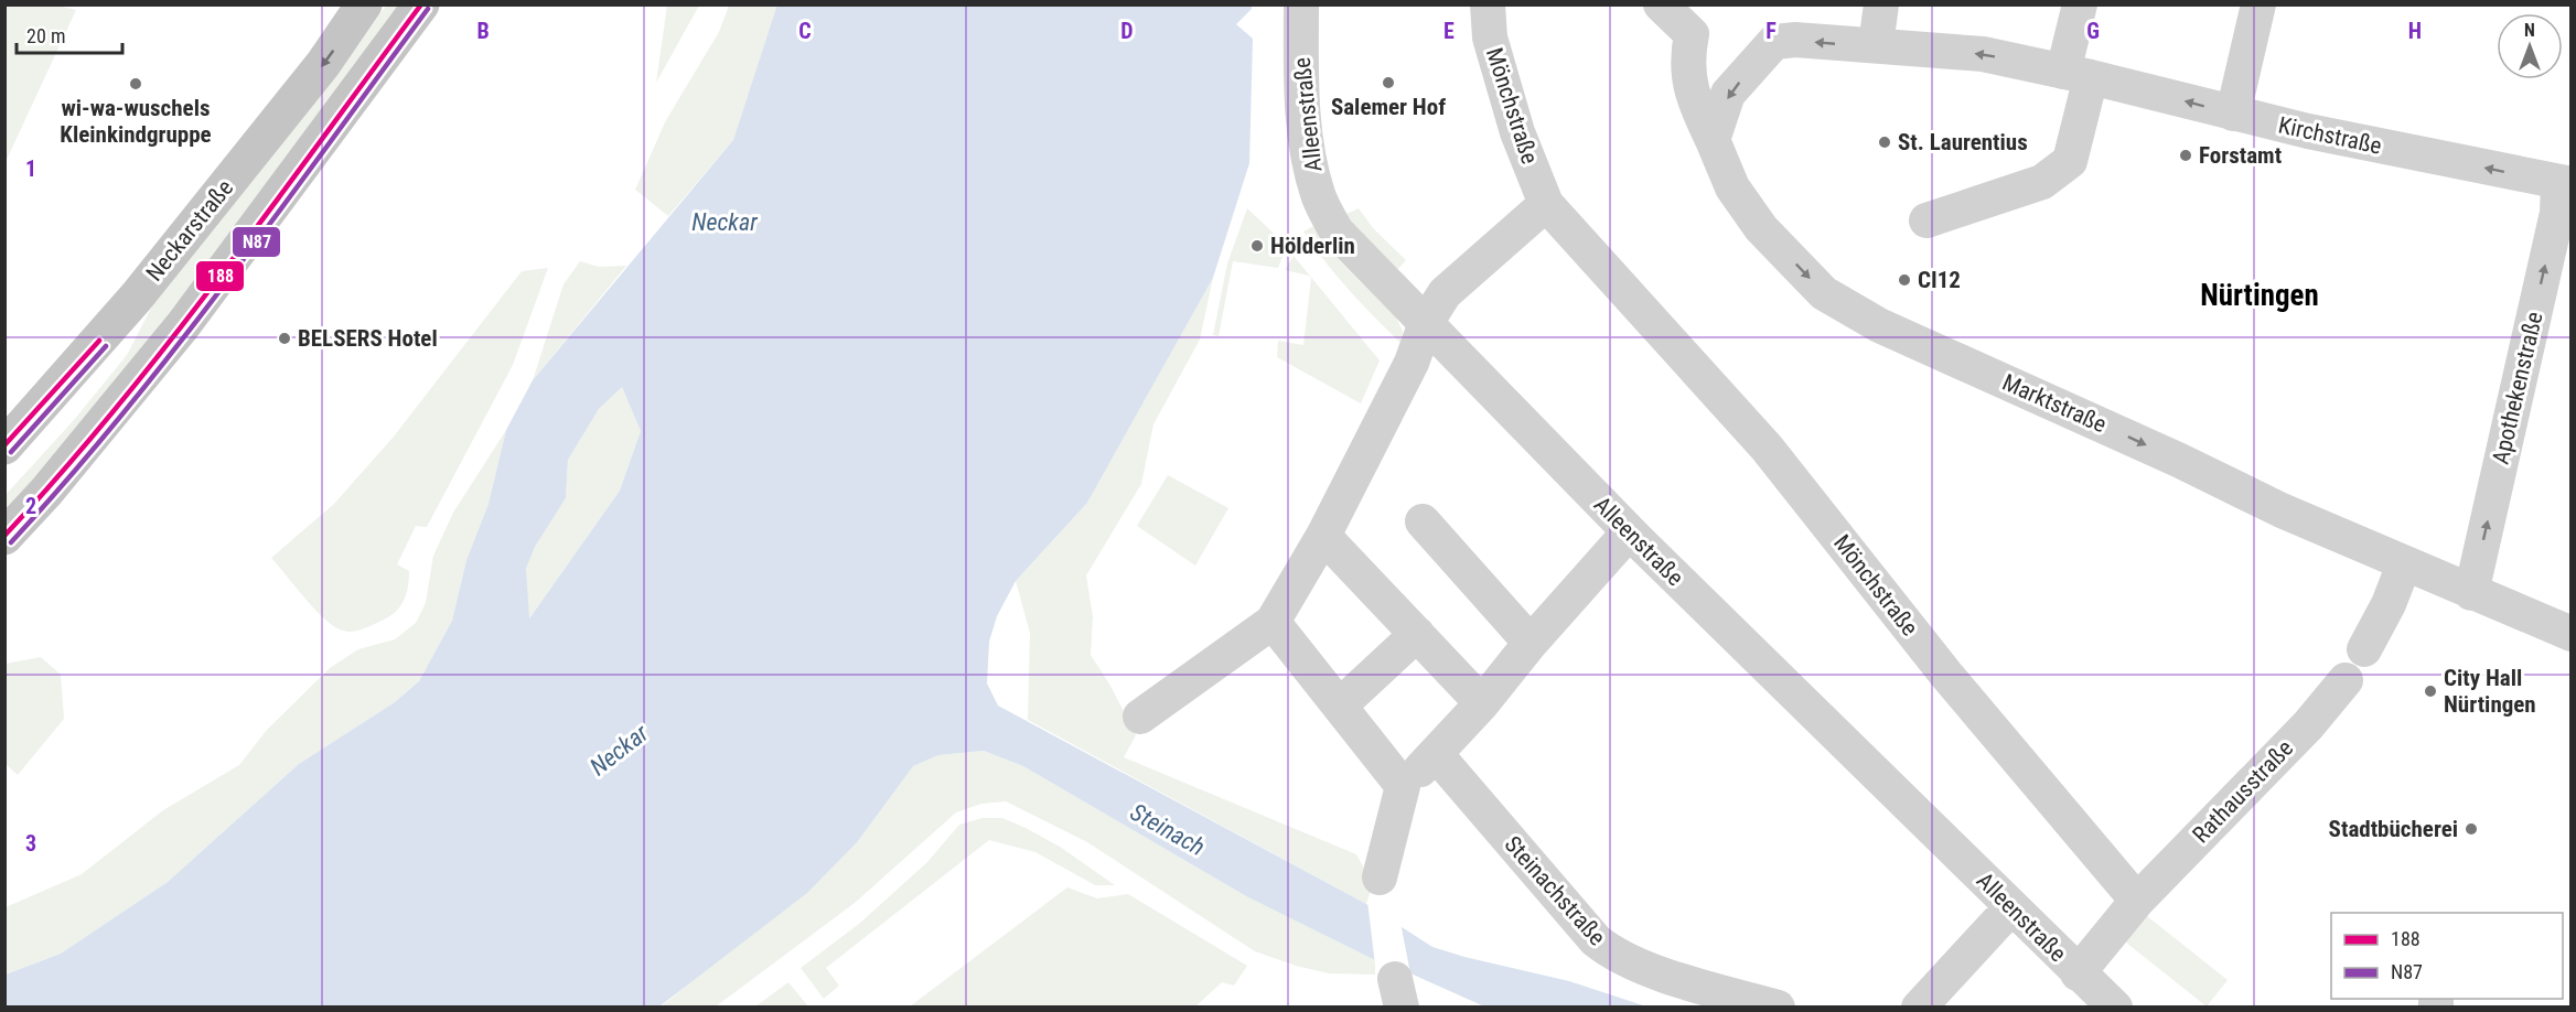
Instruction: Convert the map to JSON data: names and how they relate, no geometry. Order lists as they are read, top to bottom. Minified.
{"streets":{"main road":["Neckarstraße"],"street":["Mönchstraße","Alleenstraße","Kirchstraße","Apothekenstraße","Marktstraße","Rathausstraße","Steinachstraße"]},"crossings":[["Mönchstraße","Rathausstraße"],["Kirchstraße","Apothekenstraße"],["Kirchstraße","Marktstraße"],["Apothekenstraße","Marktstraße"]],"one_way":["Kirchstraße","Apothekenstraße","Marktstraße"],"districts":["Nürtingen"],"water":["Neckar","Steinach"],"places":["Salemer Hof","wi-wa-wuschels Kleinkindgruppe","St. Laurentius","Forstamt","Hölderlin","CI12","BELSERS Hotel","City Hall Nürtingen","Stadtbücherei"],"lines":["transit line 188","transit line N87"],"legend":["188","N87"],"scale_bar":"20 m","north":"top","grid":{"columns":["B","C","D","E","F","G","H"],"rows":["1","2","3"]}}
